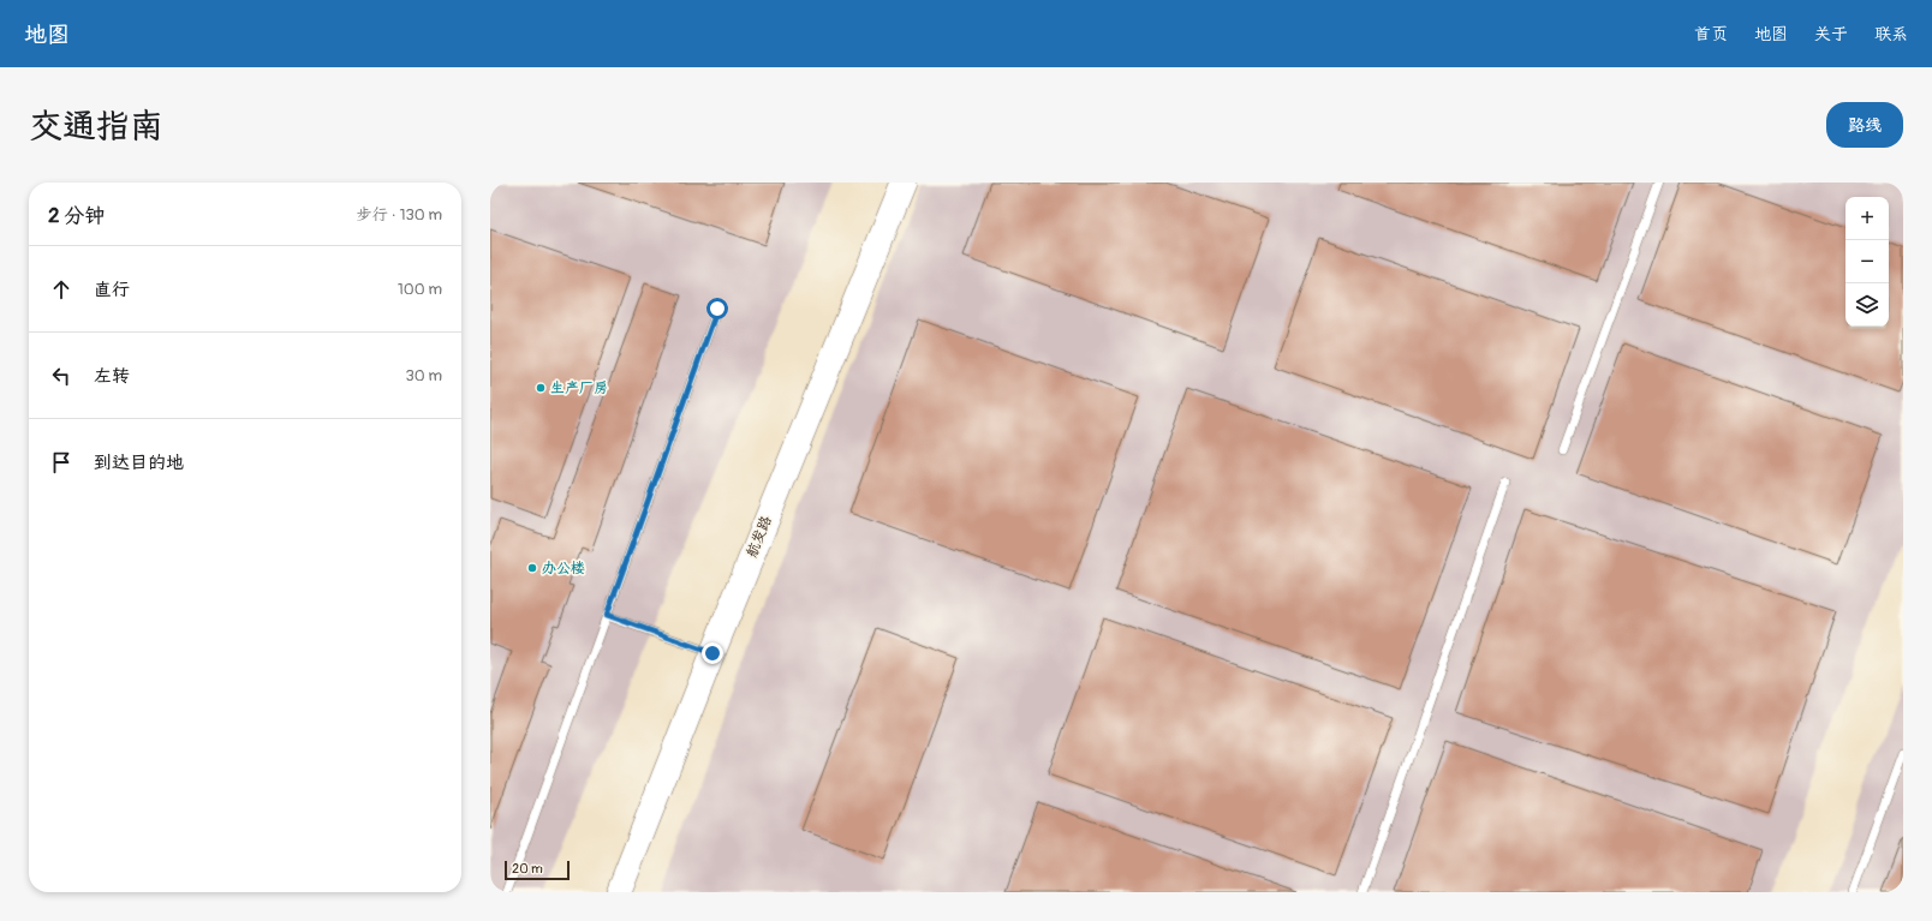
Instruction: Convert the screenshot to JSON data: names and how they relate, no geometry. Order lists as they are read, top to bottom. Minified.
{"streets":{"main road":["航发路"]},"places":["生产厂房","办公楼"],"scale_bar":"20 m","page":{"header":"地图","nav":["首页","地图","关于","联系"],"title":"交通指南","buttons":"路线","heading":["2 分钟","步行 · 130 m"],"map_buttons":["+","−"],"list":[["直行","100 m"],["左转","30 m"],"到达目的地"],"scale":"20 m"}}
